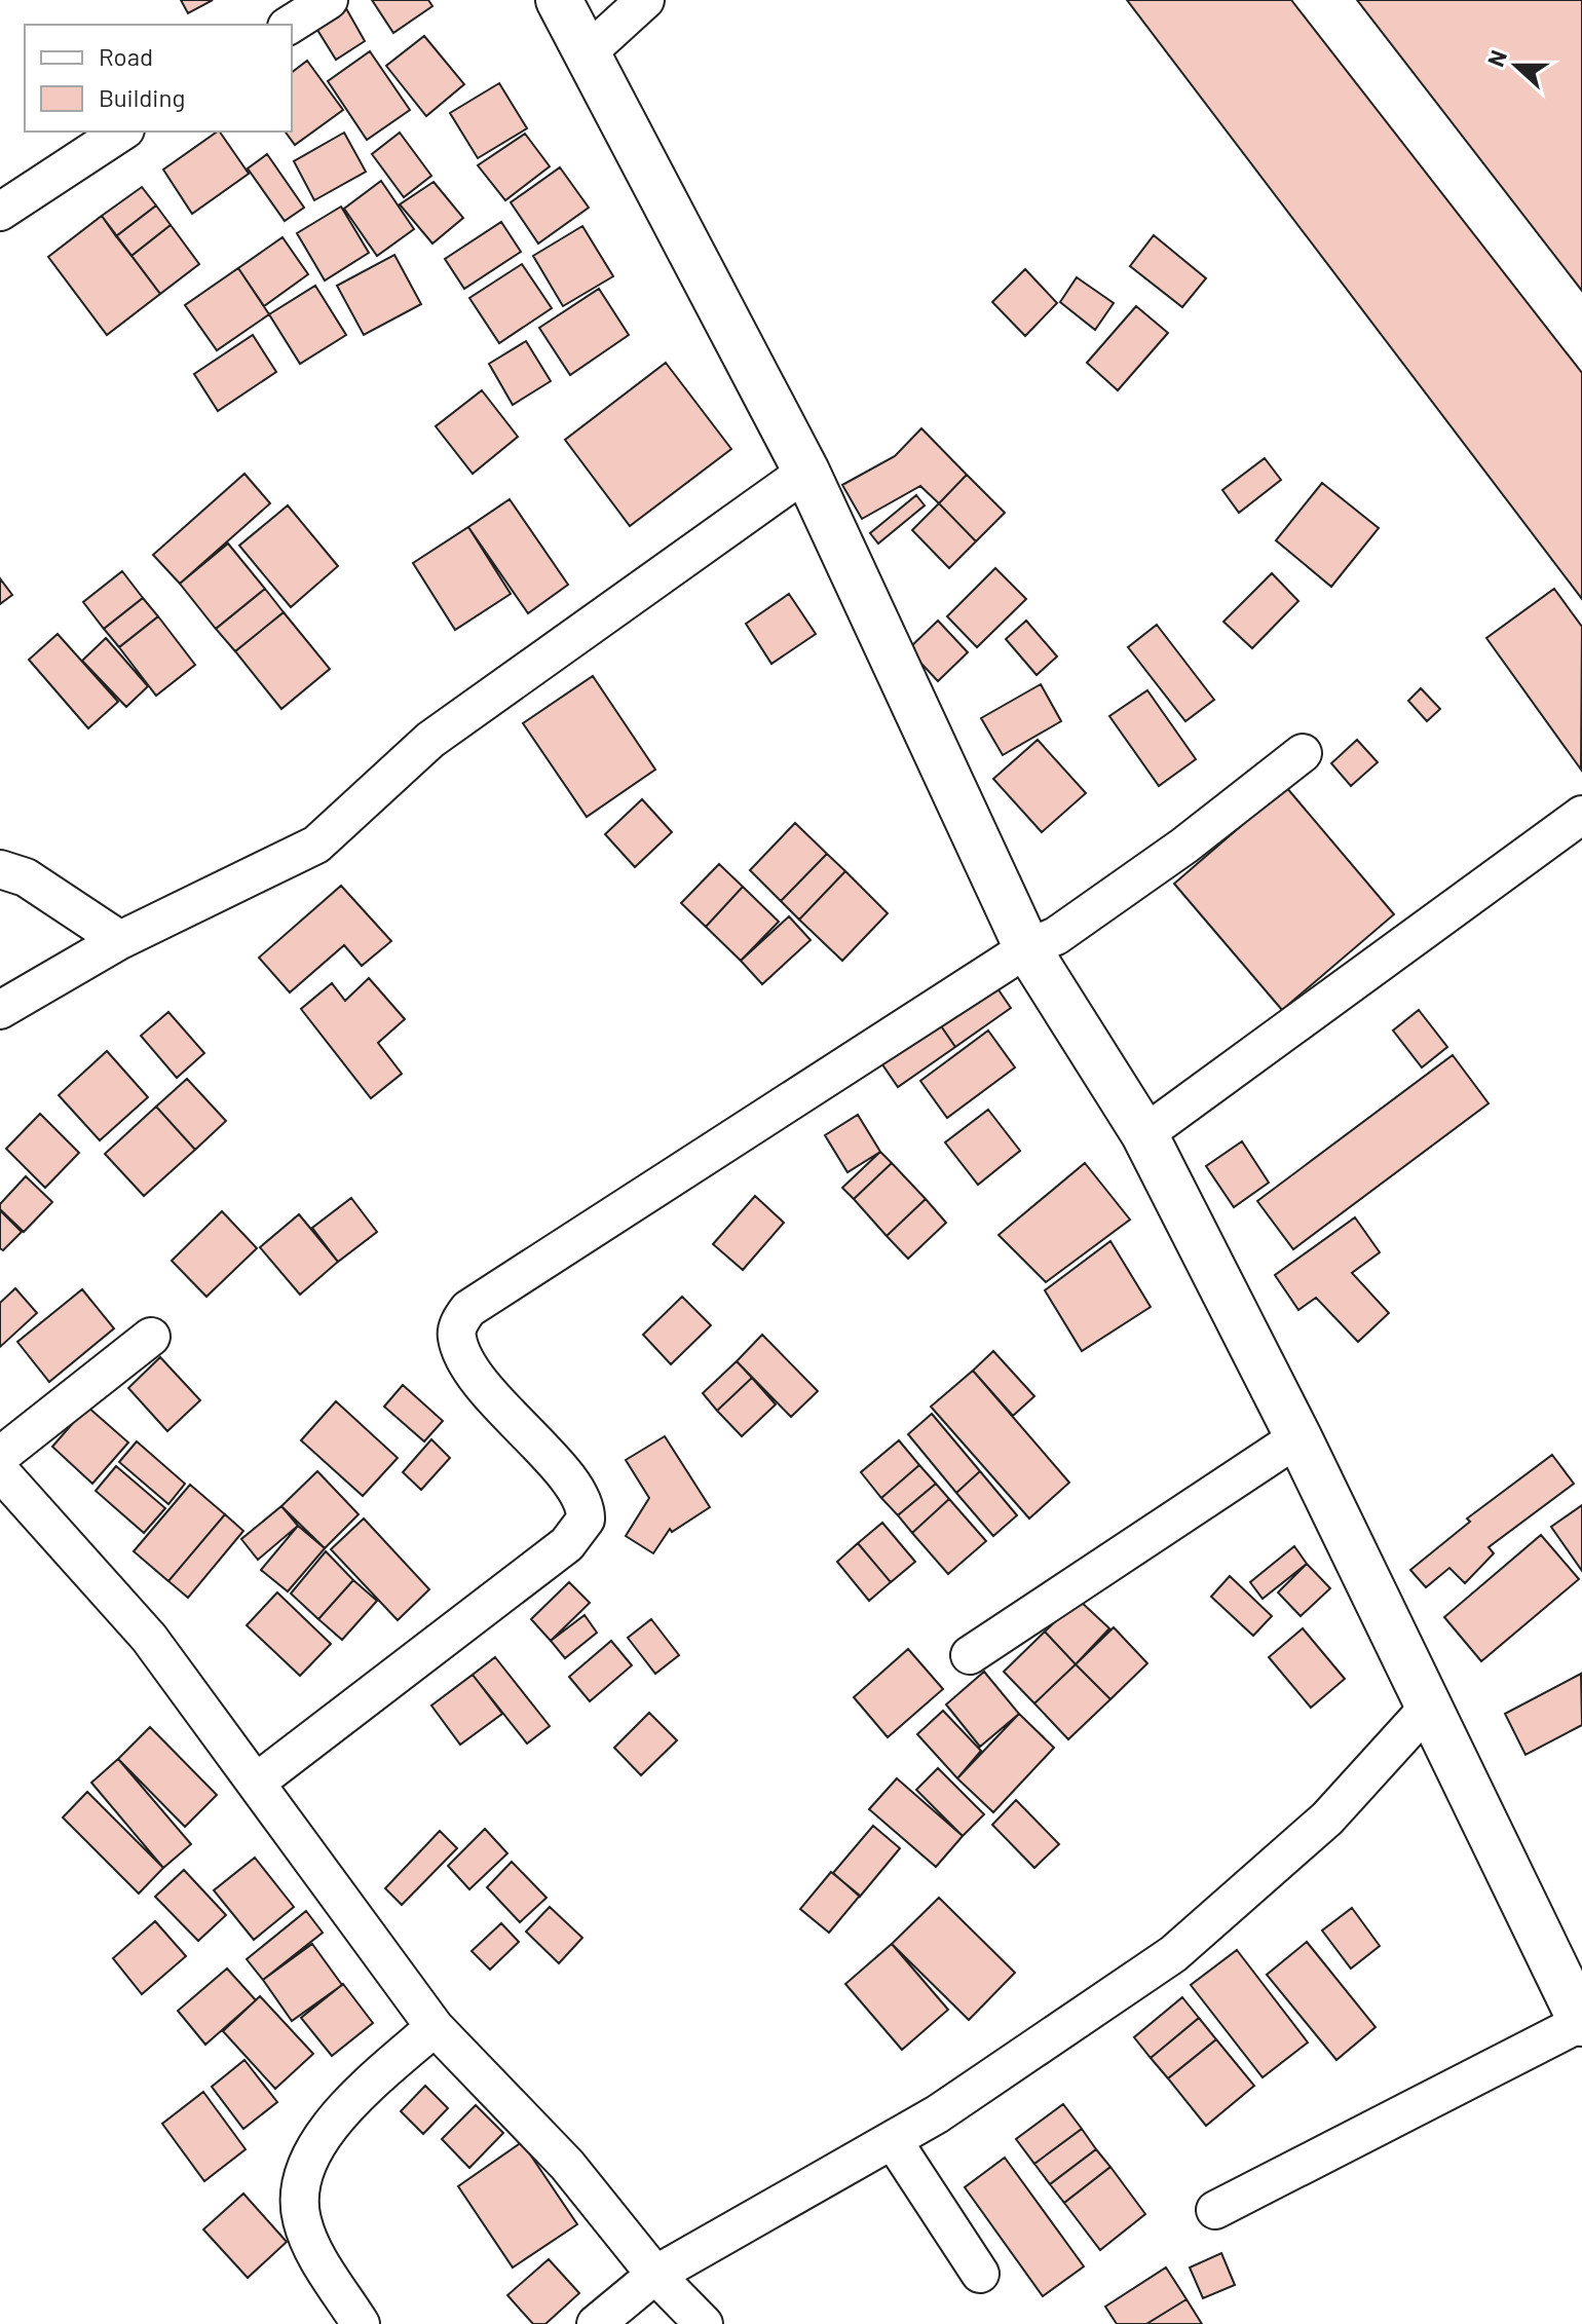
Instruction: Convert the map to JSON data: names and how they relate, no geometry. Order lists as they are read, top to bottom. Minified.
{"legend":["Road","Building"],"north":"left"}
